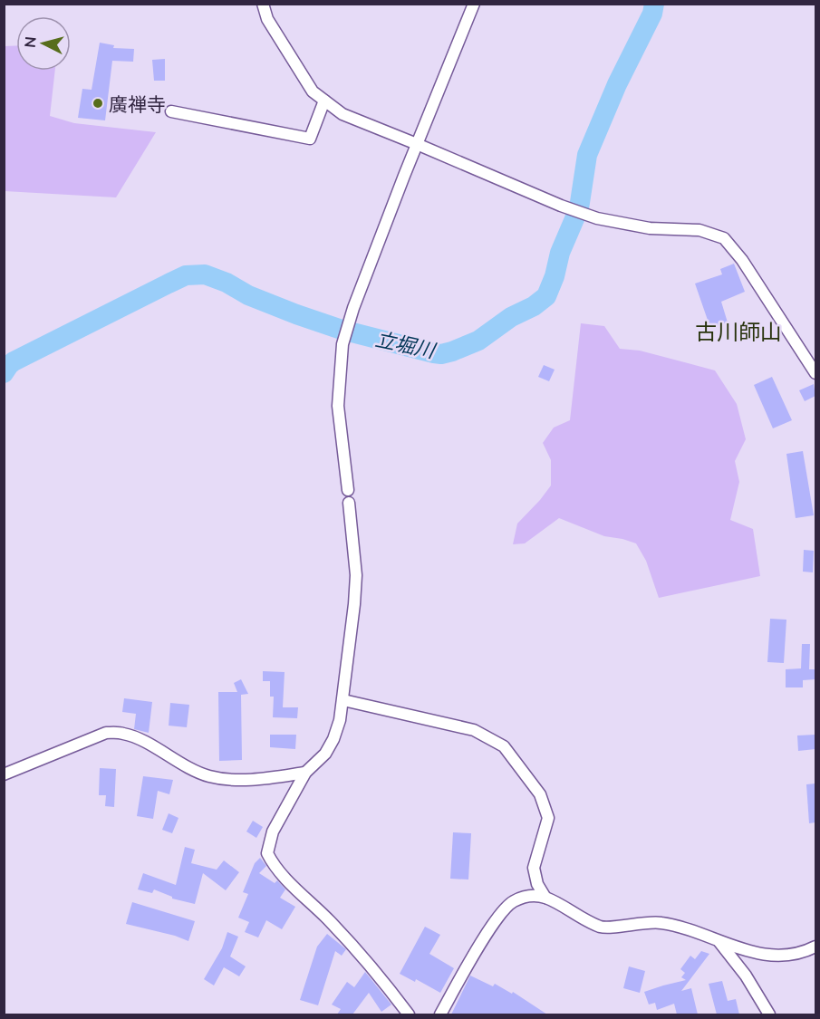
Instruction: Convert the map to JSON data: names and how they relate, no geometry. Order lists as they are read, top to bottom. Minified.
{"districts":["古川師山"],"water":["立堀川"],"places":["廣禅寺"],"north":"left"}
